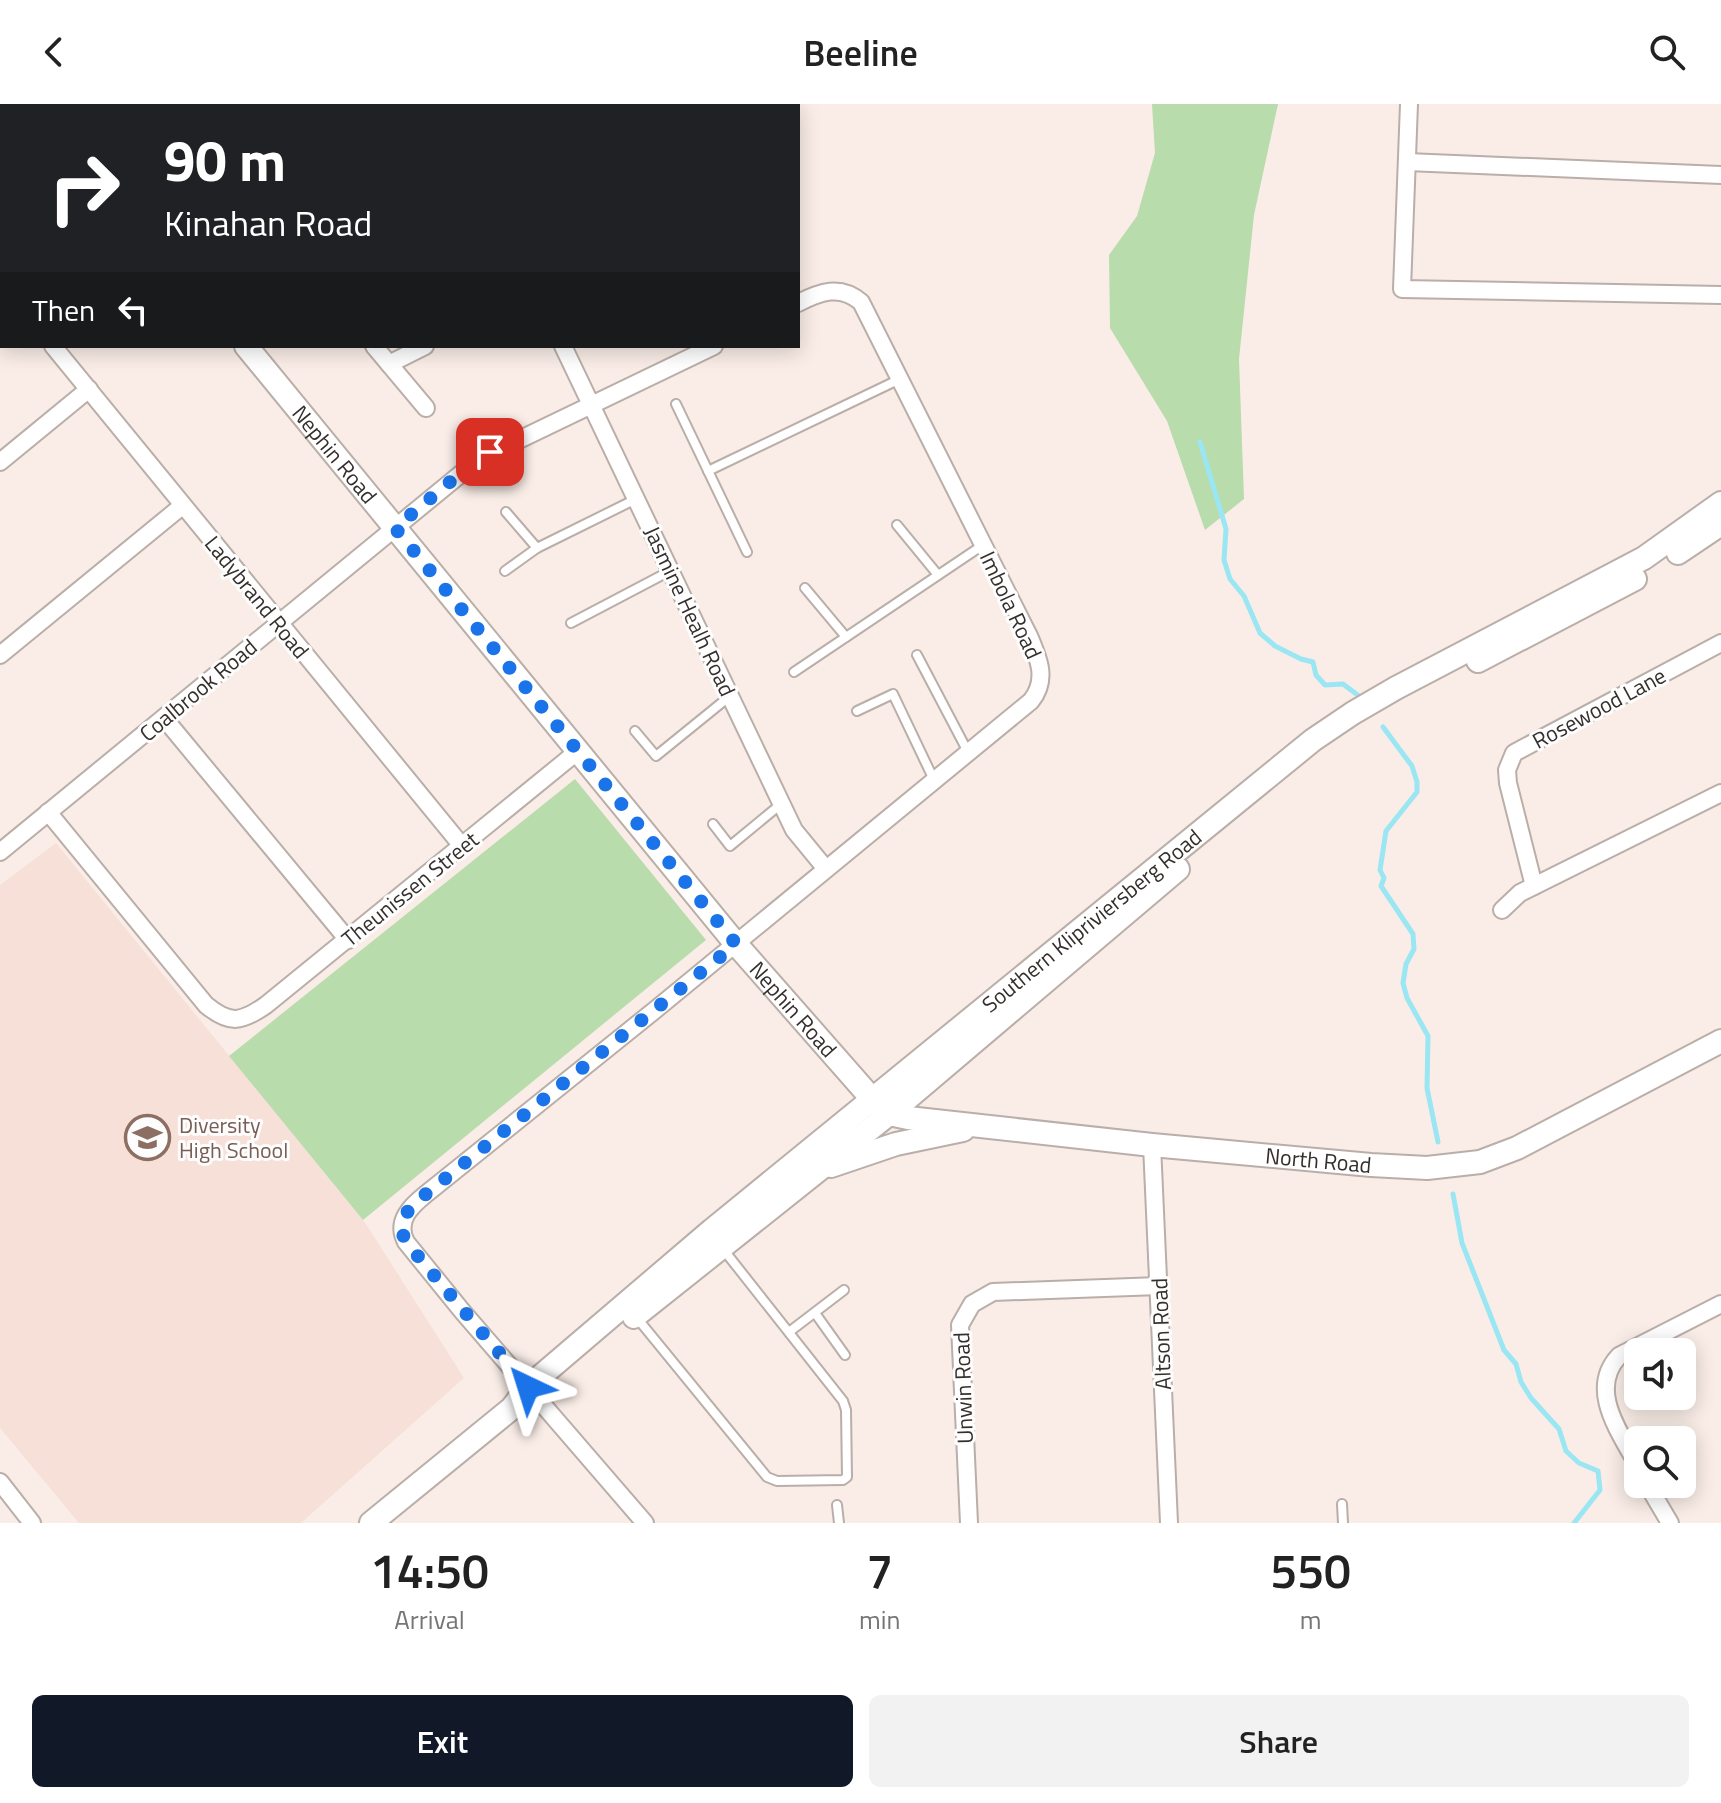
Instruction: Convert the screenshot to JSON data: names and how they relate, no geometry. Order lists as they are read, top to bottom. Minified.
{"streets":{"main road":["Nephin Road","Southern Klipriviersberg Road","North Road"],"street":["Ladybrand Road","Imbola Road","Jasmine Healh Road","Coalbrook Road","Rosewood Lane","Theunissen Street","Altson Road","Unwin Road"]},"crossings":[["Nephin Road","Imbola Road"],["Nephin Road","Coalbrook Road"],["Nephin Road","Theunissen Street"],["Nephin Road","Southern Klipriviersberg Road"],["Nephin Road","North Road"],["Ladybrand Road","Coalbrook Road"],["Ladybrand Road","Theunissen Street"],["Imbola Road","Jasmine Healh Road"],["Imbola Road","Southern Klipriviersberg Road"],["Jasmine Healh Road","Coalbrook Road"],["Coalbrook Road","Theunissen Street"],["Southern Klipriviersberg Road","North Road"],["North Road","Altson Road"],["Altson Road","Unwin Road"]],"places":{"school or university":["Diversity High School"]},"page":{"header":"Beeline","turn":["90 m","Kinahan Road"],"then":"Then","eta":["14:50","Arrival","7","min","550","m"],"buttons":["Exit","Share"]}}
